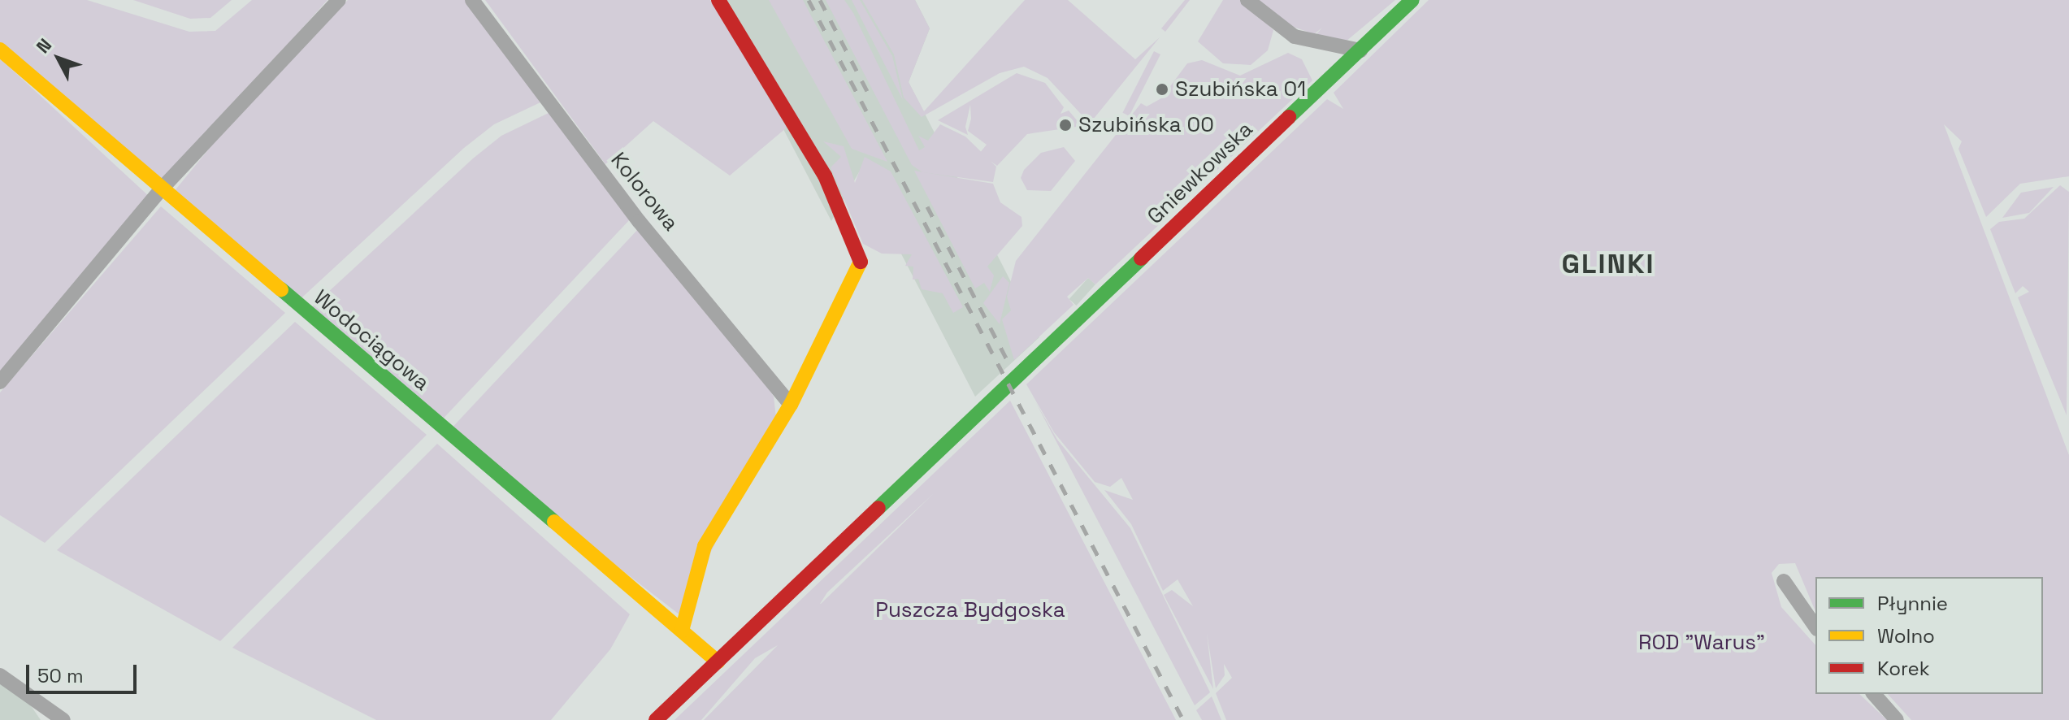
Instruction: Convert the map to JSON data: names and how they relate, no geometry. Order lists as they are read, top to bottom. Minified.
{"streets":{"street":["Gniewkowska","Kolorowa","Wodociągowa"]},"crossings":[["Gniewkowska","Wodociągowa"]],"districts":["GLINKI"],"parks":["Puszcza Bydgoska","ROD \"Warus\""],"places":["Szubińska 01","Szubińska 00"],"legend":["Płynnie","Wolno","Korek"],"scale_bar":"50 m","north":"top left"}
